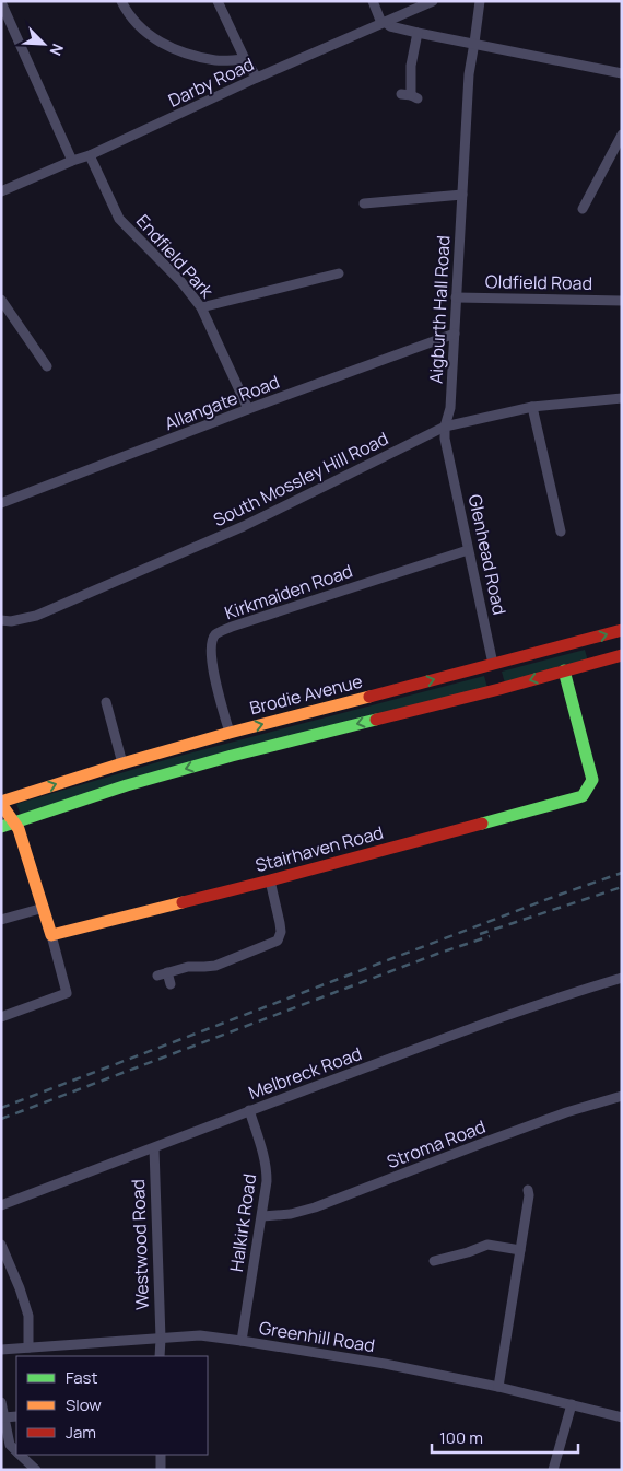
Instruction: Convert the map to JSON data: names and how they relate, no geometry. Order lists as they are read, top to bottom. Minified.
{"streets":{"street":["Darby Road","Endfield Park","Oldfield Road","Aigburth Hall Road","Allangate Road","South Mossley Hill Road","Glenhead Road","Kirkmaiden Road","Brodie Avenue","Stairhaven Road","Melbreck Road","Stroma Road","Halkirk Road","Westwood Road","Greenhill Road"]},"crossings":[["Darby Road","Endfield Park"],["Endfield Park","Allangate Road"],["Oldfield Road","Aigburth Hall Road"],["Aigburth Hall Road","Allangate Road"],["Aigburth Hall Road","South Mossley Hill Road"],["Aigburth Hall Road","Glenhead Road"],["South Mossley Hill Road","Glenhead Road"],["Glenhead Road","Kirkmaiden Road"],["Glenhead Road","Brodie Avenue"],["Kirkmaiden Road","Brodie Avenue"],["Brodie Avenue","Stairhaven Road"],["Melbreck Road","Halkirk Road"],["Melbreck Road","Westwood Road"],["Stroma Road","Halkirk Road"],["Halkirk Road","Greenhill Road"],["Westwood Road","Greenhill Road"]],"legend":["Fast","Slow","Jam"],"scale_bar":"100 m","north":"bottom right"}
